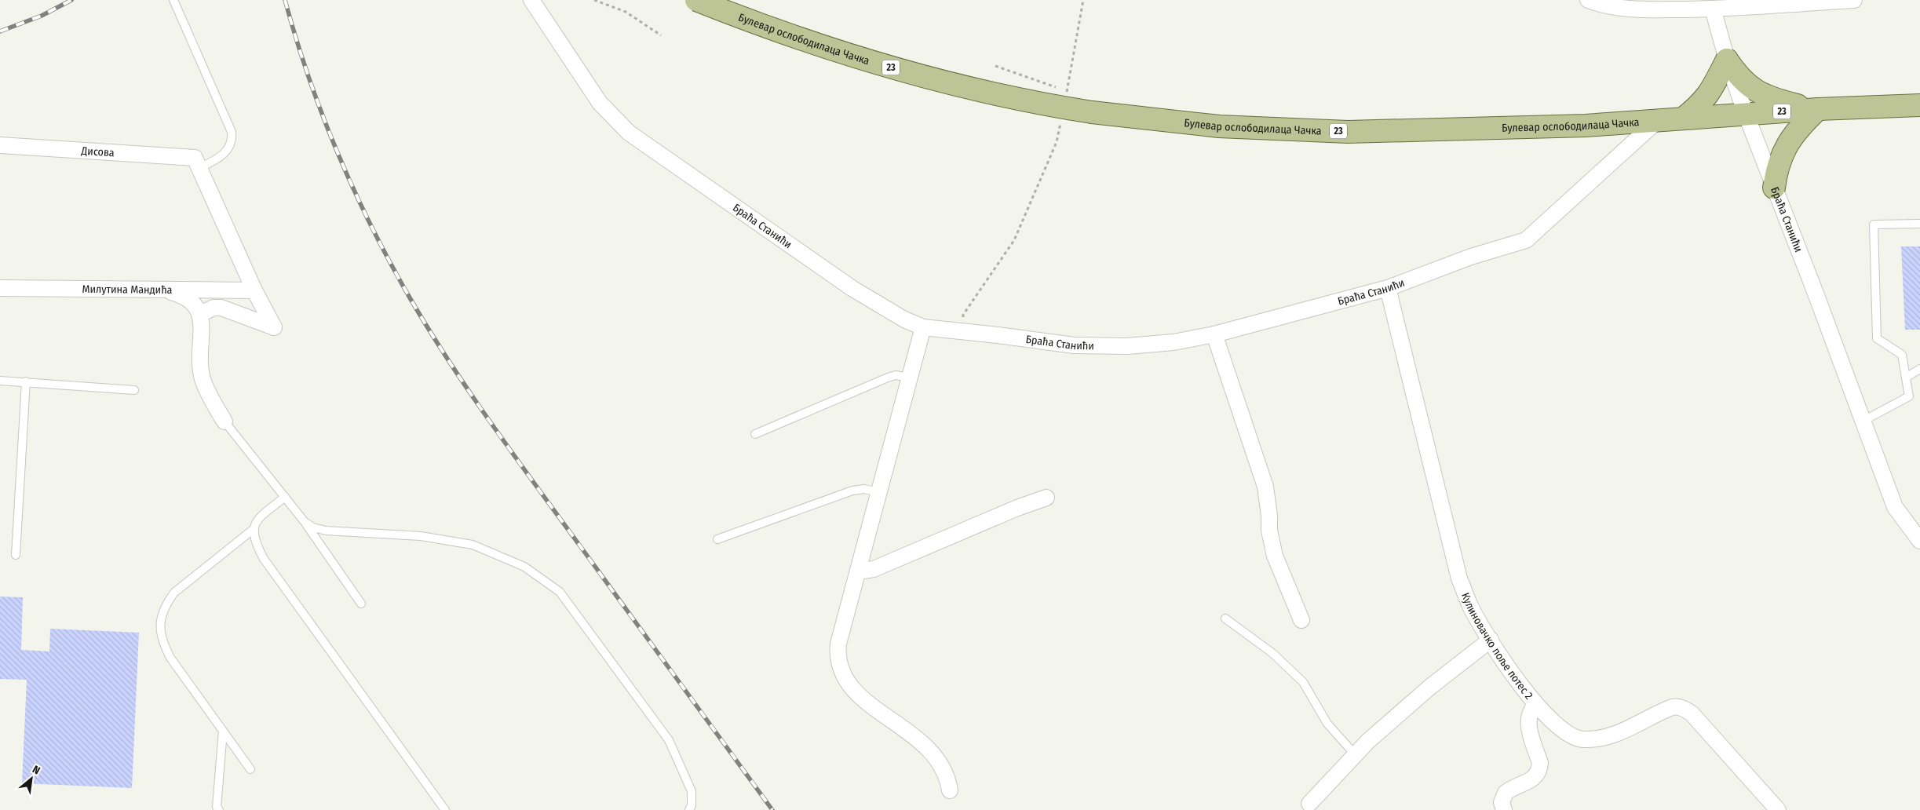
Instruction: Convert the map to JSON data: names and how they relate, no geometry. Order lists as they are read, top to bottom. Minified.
{"streets":{"main road":["Булевар ослободилаца Чачка","23"],"street":["Дисова","Браћа Станићи","Милутина Мандића","Кулиновачко поље потес 2"]},"crossings":[["Булевар ослободилаца Чачка","Браћа Станићи"],["Браћа Станићи","Кулиновачко поље потес 2"]],"north":"top right"}
